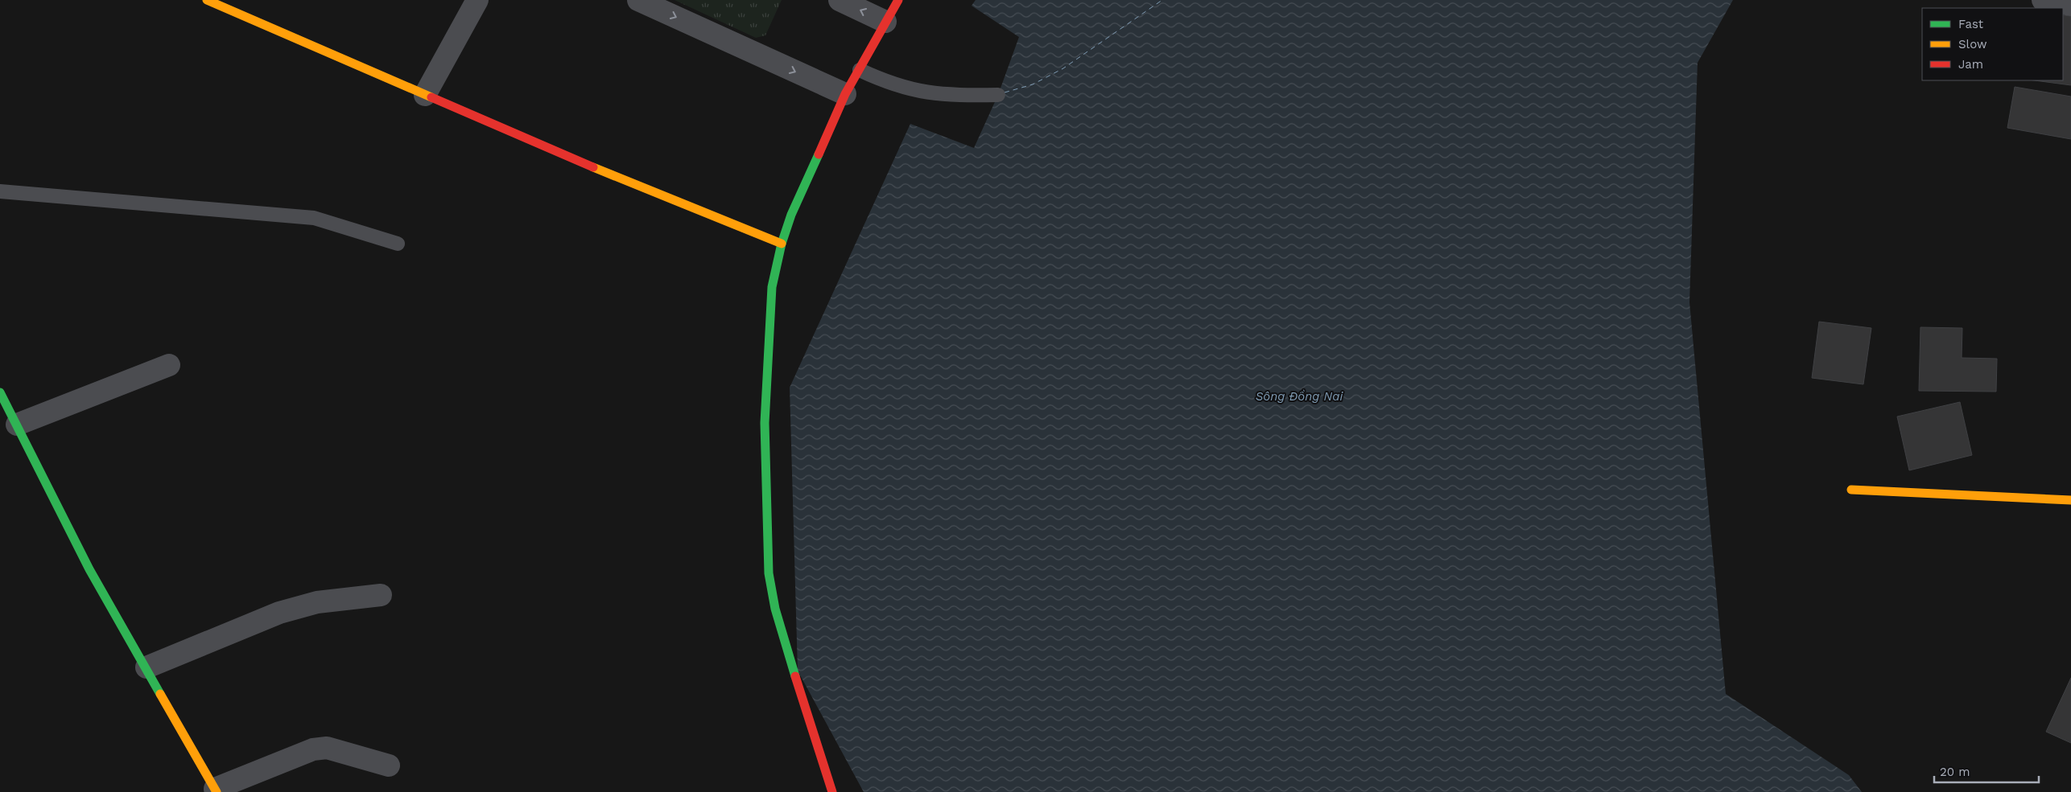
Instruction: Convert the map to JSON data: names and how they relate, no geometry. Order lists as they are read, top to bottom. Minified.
{"water":["Sông Đồng Nai"],"legend":["Fast","Slow","Jam"],"scale_bar":"20 m"}
